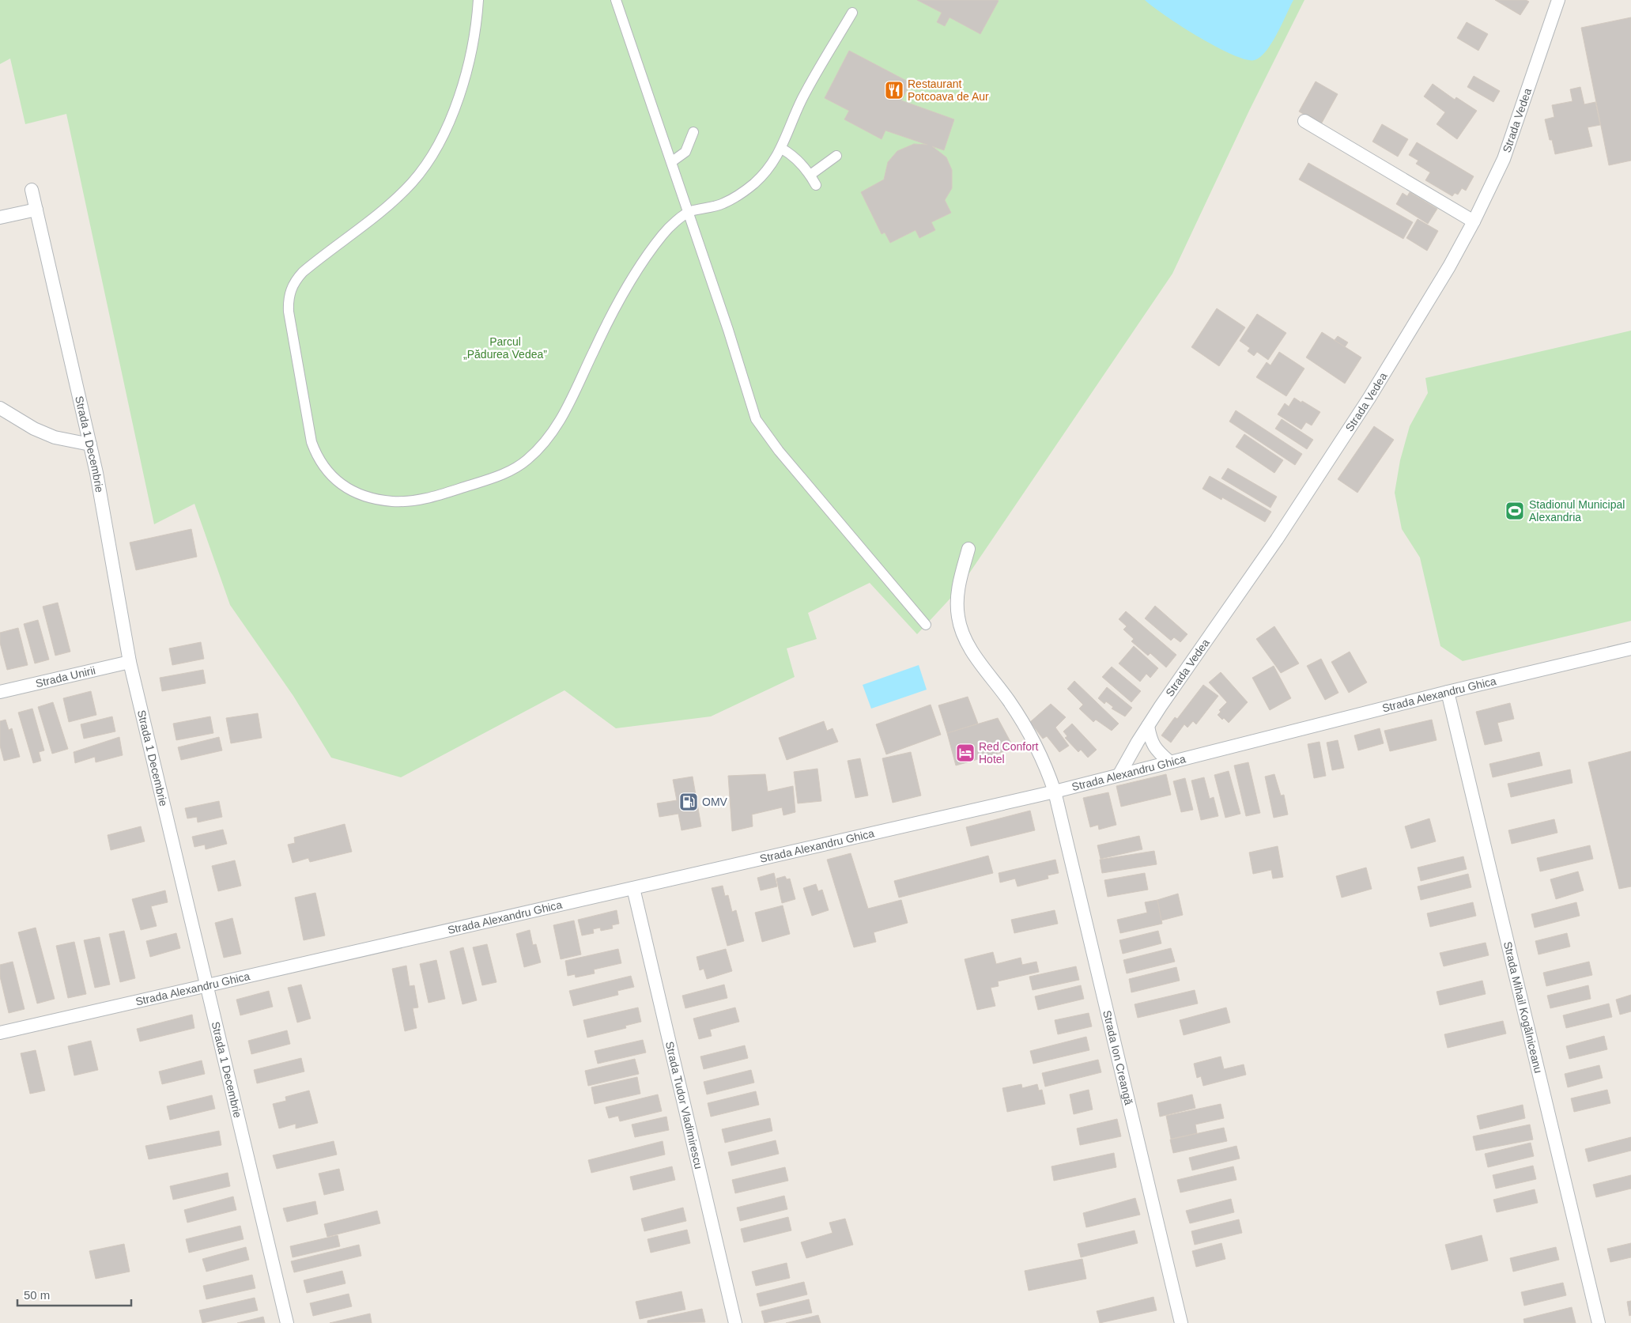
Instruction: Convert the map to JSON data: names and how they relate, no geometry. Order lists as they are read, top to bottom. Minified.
{"streets":{"street":["Strada Vedea","Strada 1 Decembrie","Strada Unirii","Strada Alexandru Ghica","Strada Mihail Kogălniceanu","Strada Ion Creangă","Strada Tudor Vladimirescu"]},"crossings":[["Strada Vedea","Strada Alexandru Ghica"],["Strada 1 Decembrie","Strada Unirii"],["Strada 1 Decembrie","Strada Alexandru Ghica"],["Strada Alexandru Ghica","Strada Mihail Kogălniceanu"],["Strada Alexandru Ghica","Strada Ion Creangă"],["Strada Alexandru Ghica","Strada Tudor Vladimirescu"]],"parks":["Parcul „Pădurea Vedea”"],"places":{"restaurant":["Restaurant Potcoava de Aur"],"sports":["Stadionul Municipal Alexandria"],"hotel":["Red Confort Hotel"],"fuel station":["OMV"]},"scale_bar":"50 m"}
